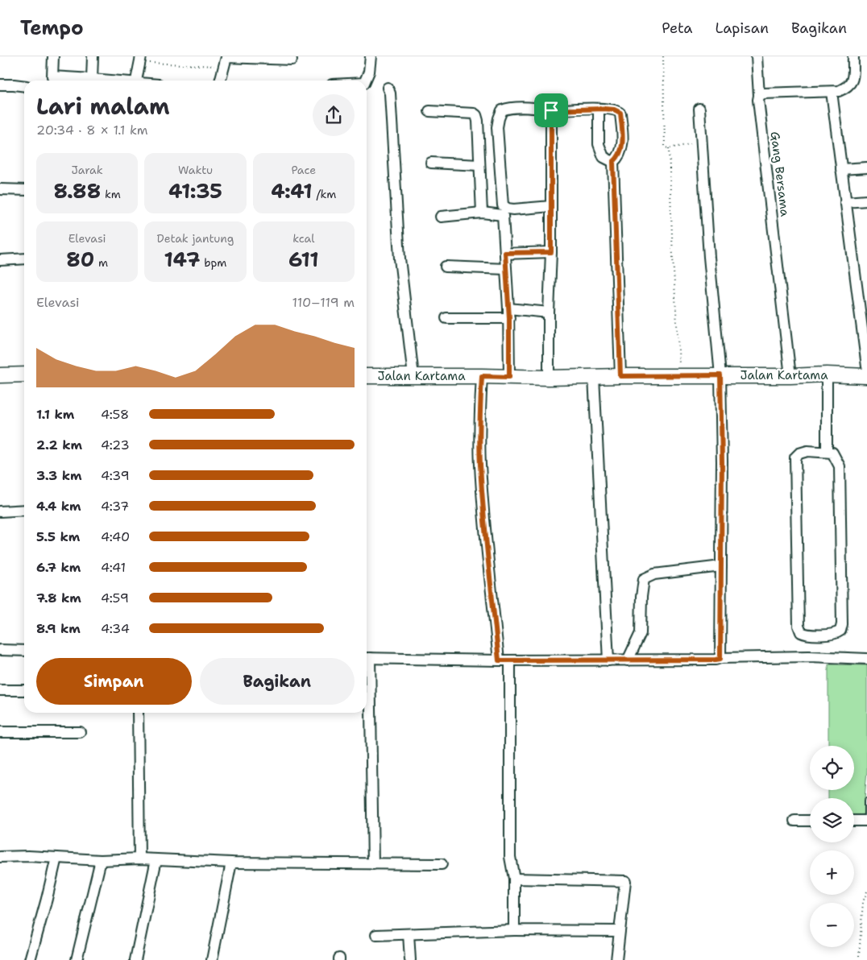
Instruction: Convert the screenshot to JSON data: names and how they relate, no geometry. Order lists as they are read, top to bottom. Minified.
{"streets":{"main road":["Jalan Kartama"],"street":["Gang Bersama"]},"crossings":[["Gang Bersama","Jalan Kartama"]],"page":{"header":"Tempo","nav":["Peta","Lapisan","Bagikan"],"heading":["Lari malam","20:34 · 8 × 1.1 km"],"stats":[["Jarak","8.88 km"],["Waktu","41:35"],["Pace","4:41 /km"],["Elevasi","80 m"],["Detak jantung","147 bpm"],["kcal","611"]],"chart":["Elevasi","110–119 m"],"list":[{"name":"1.1 km","note":"4:58"},{"name":"2.2 km","note":"4:23"},{"name":"3.3 km","note":"4:39"},{"name":"4.4 km","note":"4:37"},{"name":"5.5 km","note":"4:40"},{"name":"6.7 km","note":"4:41"},{"name":"7.8 km","note":"4:59"},{"name":"8.9 km","note":"4:34"}],"buttons":["Simpan","Bagikan"],"map_buttons":["+","−"]}}
